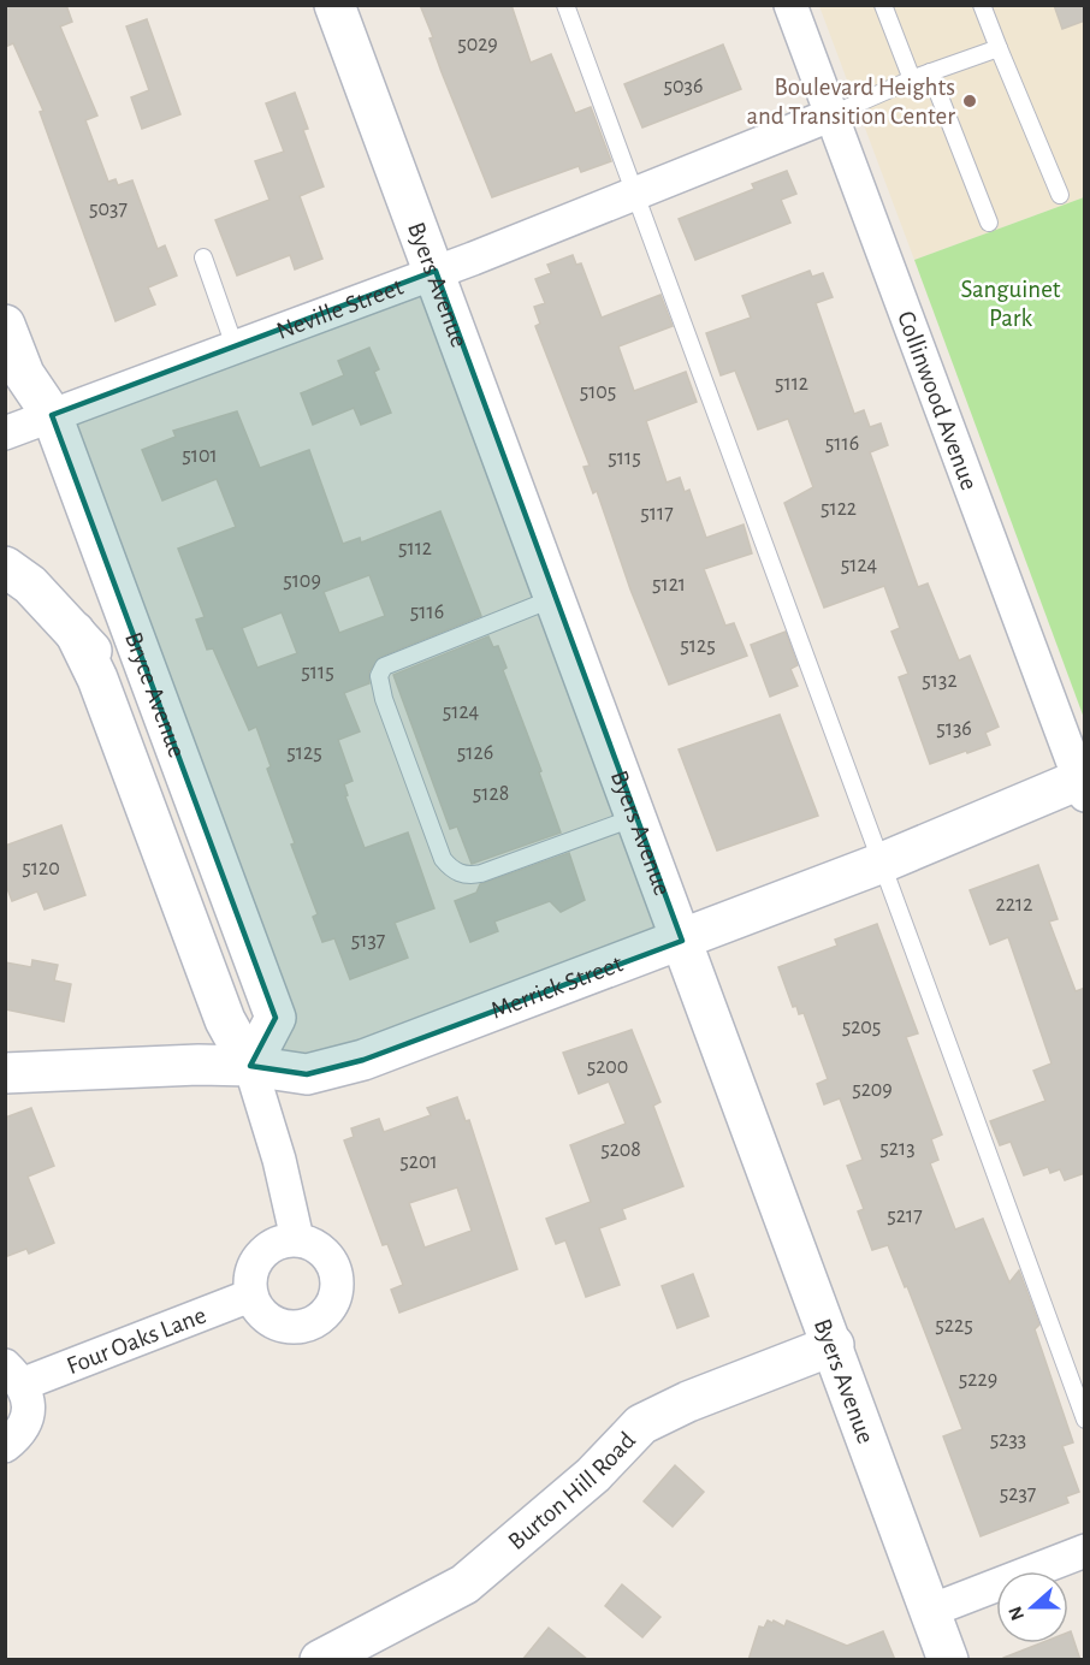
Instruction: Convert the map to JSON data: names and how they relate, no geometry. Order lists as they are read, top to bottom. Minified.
{"streets":{"street":["Byers Avenue","Neville Street","Collinwood Avenue","Bryce Avenue","Merrick Street","Four Oaks Lane","Burton Hill Road"]},"crossings":[["Byers Avenue","Neville Street"],["Byers Avenue","Merrick Street"],["Byers Avenue","Burton Hill Road"],["Neville Street","Collinwood Avenue"],["Neville Street","Bryce Avenue"],["Collinwood Avenue","Merrick Street"],["Bryce Avenue","Merrick Street"],["Bryce Avenue","Four Oaks Lane"]],"parks":["Sanguinet Park"],"places":["Boulevard Heights and Transition Center"],"house_numbers":["5029","5036","5037","5112","5105","5116","5101","5115","5122","5117","5112","5124","5109","5121","5116","5125","5115","5132","5124","5136","5125","5126","5128","5120","2212","5137","5205","5200","5209","5213","5208","5201","5217","5225","5229","5233","5237"],"north":"left"}
